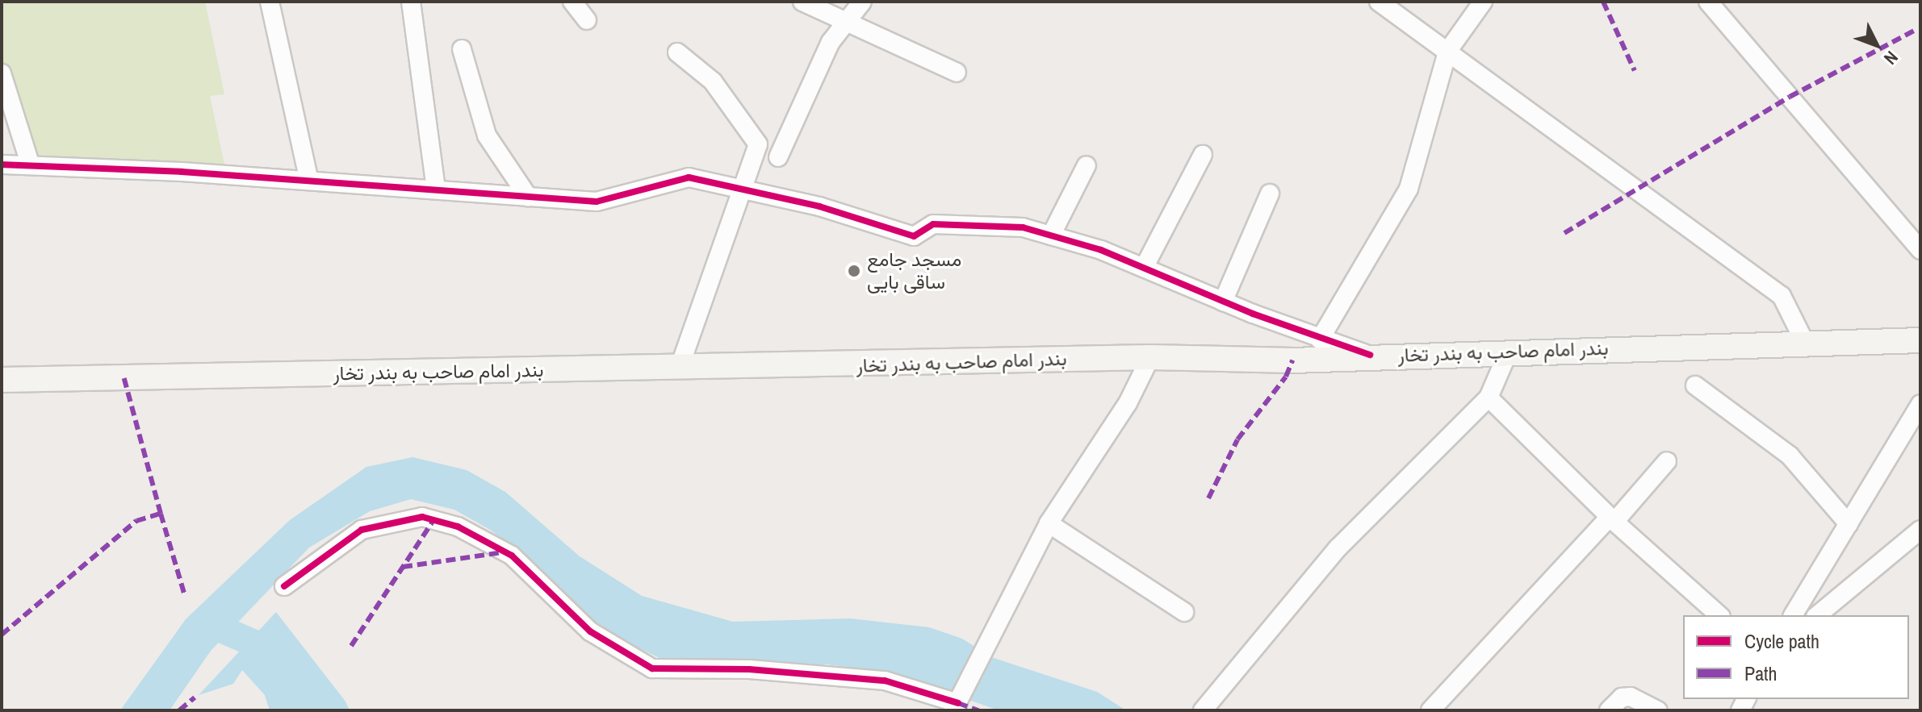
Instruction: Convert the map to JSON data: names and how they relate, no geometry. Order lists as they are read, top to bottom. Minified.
{"streets":{"main road":["بندر امام صاحب به بندر تخار"]},"places":["مسجد جامع ساقی بایی"],"legend":["Cycle path","Path"],"north":"bottom right"}
